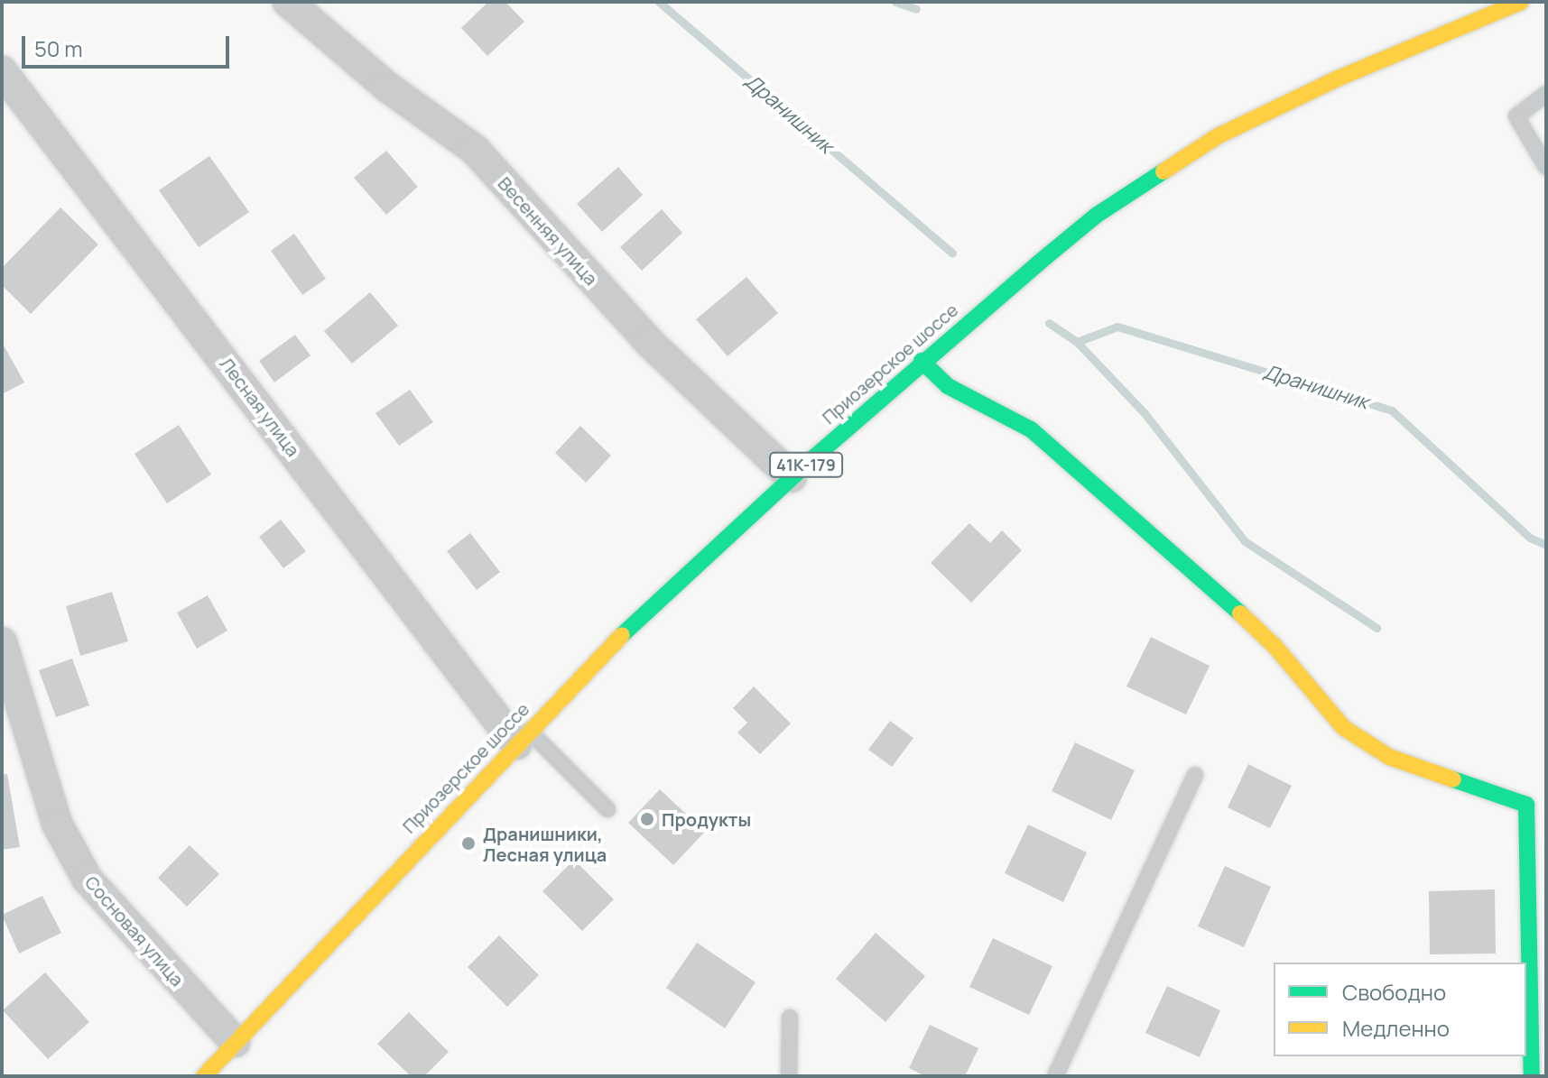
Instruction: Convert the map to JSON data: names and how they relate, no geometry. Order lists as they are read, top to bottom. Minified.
{"streets":{"main road":["Приозерское шоссе","41К-179"],"street":["Весенняя улица","Лесная улица","Сосновая улица"]},"crossings":[["Весенняя улица","Приозерское шоссе"],["Приозерское шоссе","Лесная улица"],["Приозерское шоссе","Сосновая улица"]],"water":["Дранишник"],"places":["Продукты","Дранишники, Лесная улица"],"legend":["Свободно","Медленно"],"scale_bar":"50 m"}
